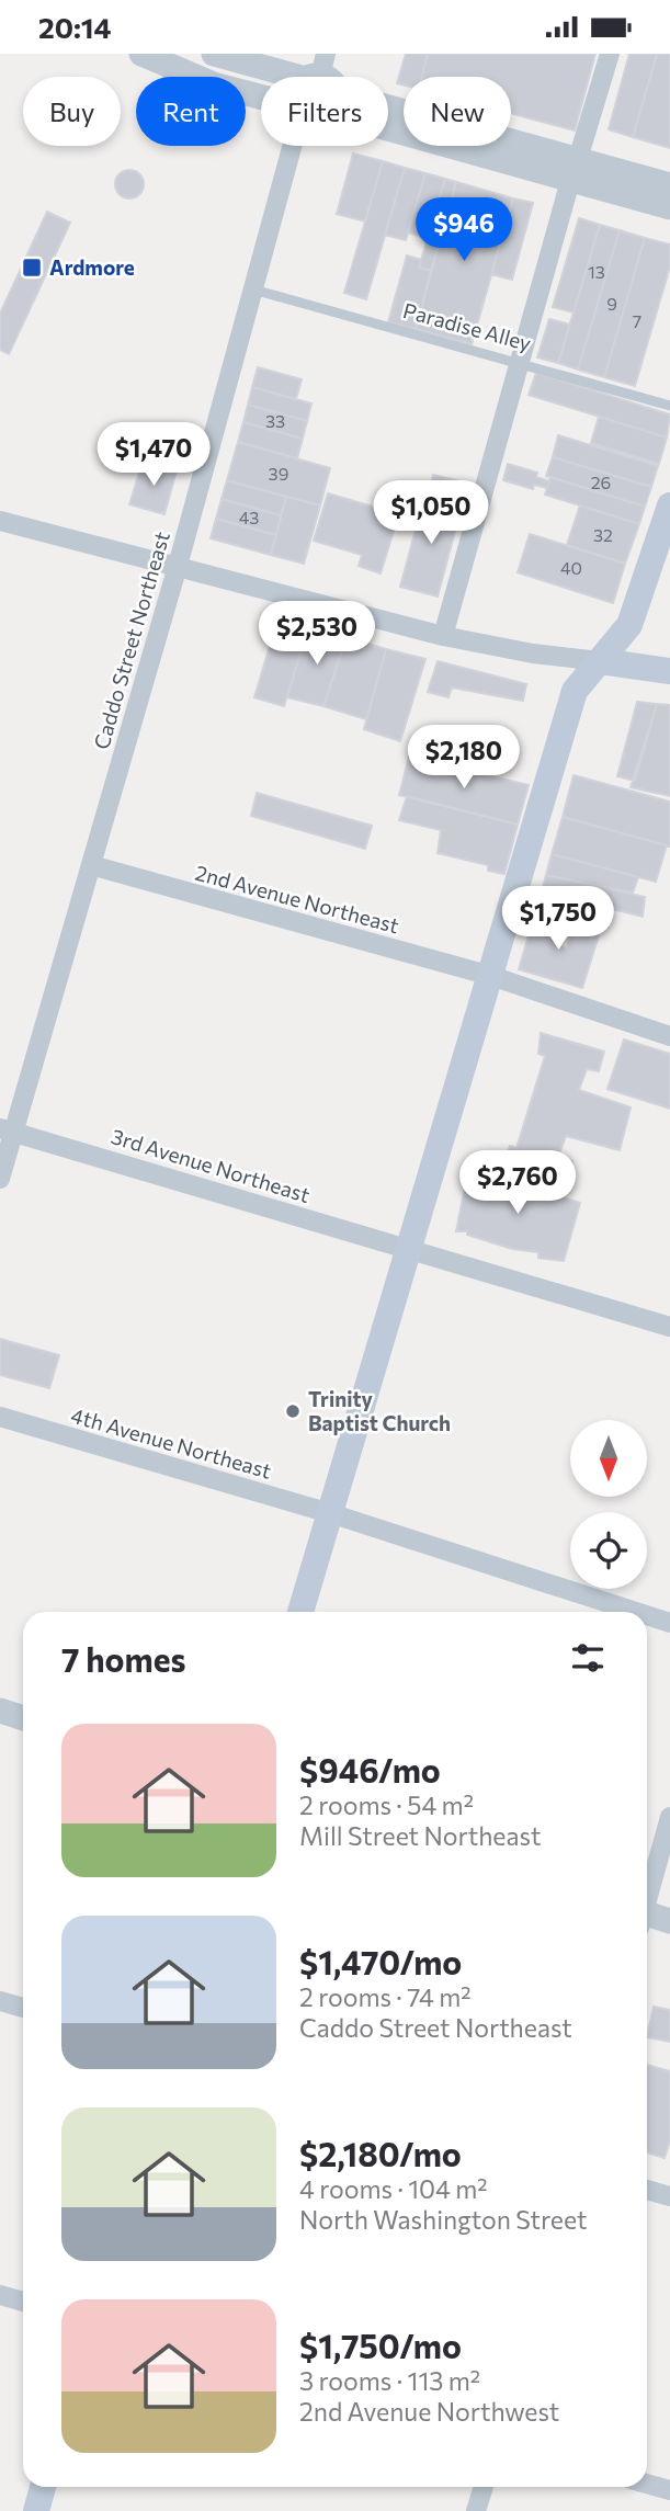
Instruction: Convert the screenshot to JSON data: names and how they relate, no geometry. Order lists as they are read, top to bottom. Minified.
{"streets":{"street":["Caddo Street Northeast","2nd Avenue Northeast","3rd Avenue Northeast","4th Avenue Northeast"],"lane":["Paradise Alley"]},"crossings":[["Paradise Alley","Caddo Street Northeast"],["Caddo Street Northeast","2nd Avenue Northeast"],["Caddo Street Northeast","3rd Avenue Northeast"]],"places":{"transit":["Ardmore"],"other":["Trinity Baptist Church"]},"house_numbers":["13","9","7","33","39","26","43","32","40"],"north":"bottom","page":{"status":"20:14","chip":["Buy","Rent","Filters","New"],"price":["$946","$1,470","$1,050","$2,530","$2,180","$1,750","$2,760"],"heading":"7 homes","list":[{"name":"$946/mo","note":"2 rooms · 54 m² · Mill Street Northeast"},{"name":"$1,470/mo","note":"2 rooms · 74 m² · Caddo Street Northeast"},{"name":"$2,180/mo","note":"4 rooms · 104 m² · North Washington Street"},{"name":"$1,750/mo","note":"3 rooms · 113 m² · 2nd Avenue Northwest"}]}}
